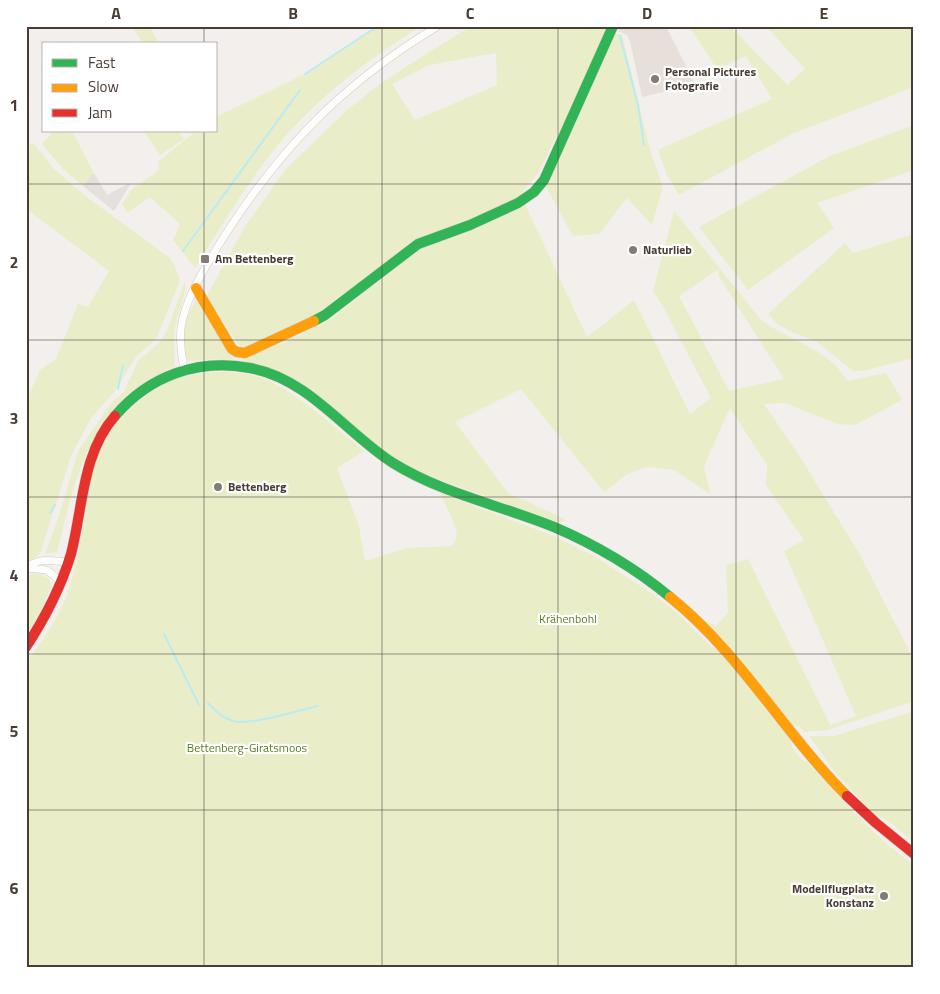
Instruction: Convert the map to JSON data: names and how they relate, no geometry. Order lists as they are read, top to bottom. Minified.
{"parks":["Krähenbohl","Bettenberg-Giratsmoos"],"places":{"other":["Personal Pictures Fotografie","Naturlieb","Bettenberg","Modellflugplatz Konstanz"],"transit":["Am Bettenberg"]},"legend":["Fast","Slow","Jam"],"grid":{"columns":["A","B","C","D","E"],"rows":["1","2","3","4","5","6"]}}
